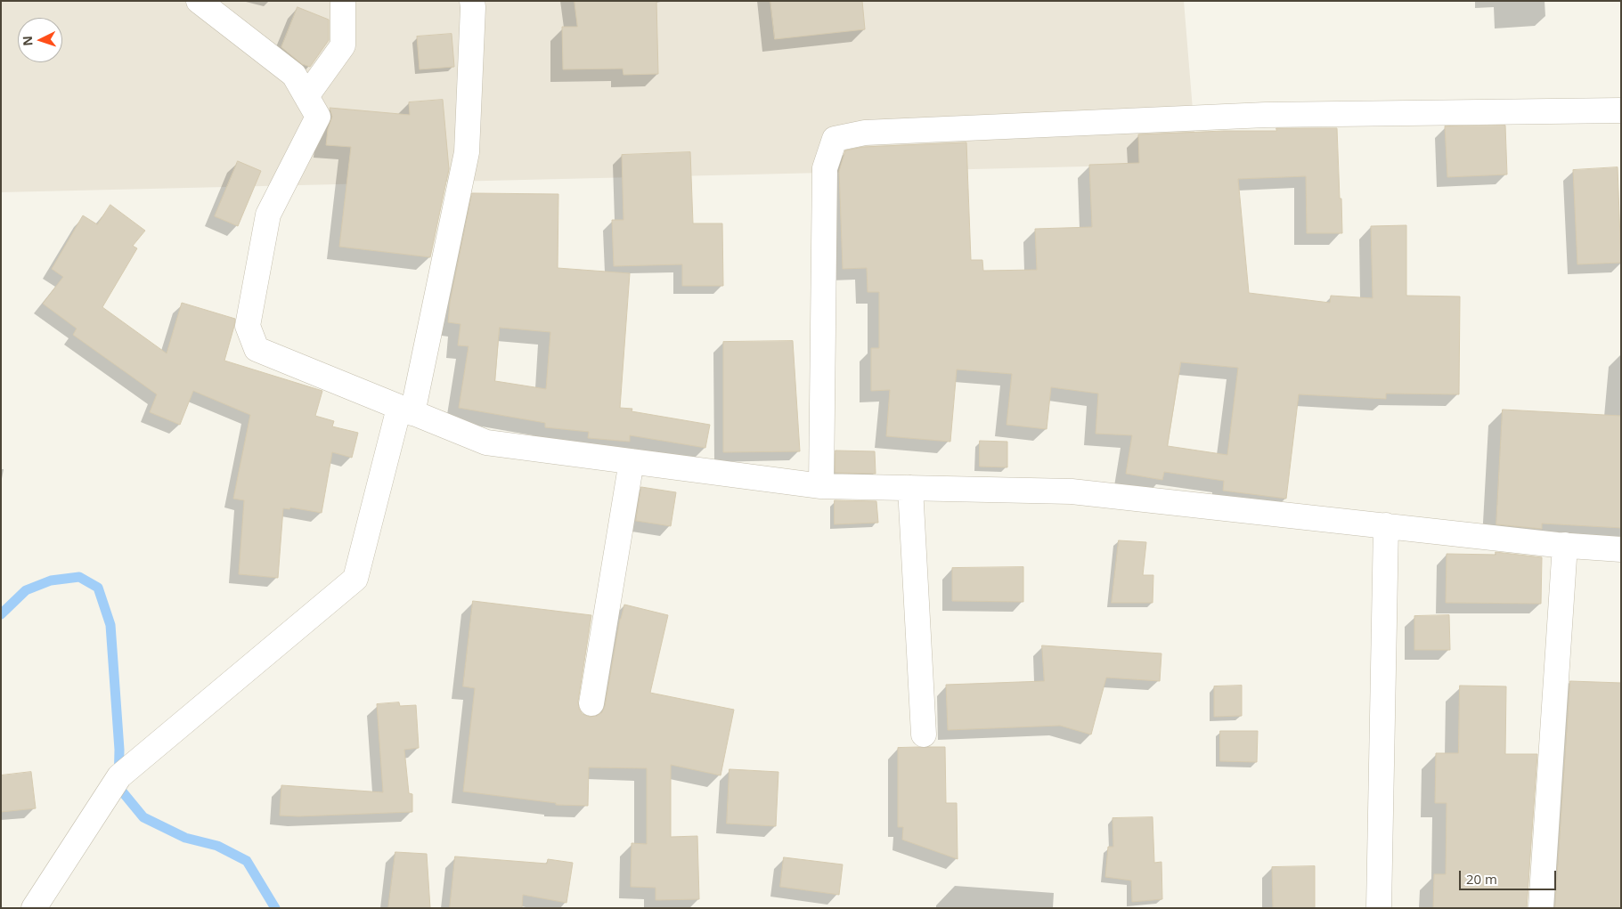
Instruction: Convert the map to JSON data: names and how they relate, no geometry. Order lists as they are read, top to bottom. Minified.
{"scale_bar":"20 m","north":"left"}
